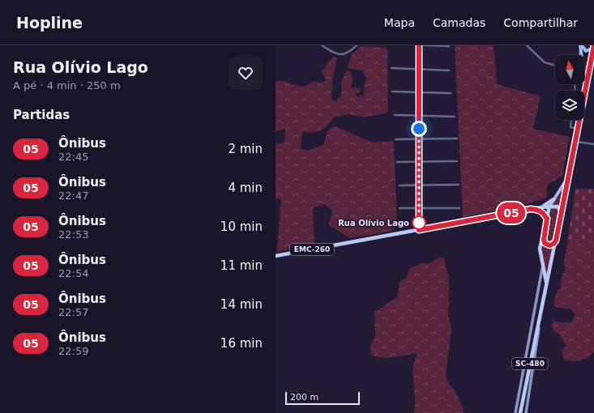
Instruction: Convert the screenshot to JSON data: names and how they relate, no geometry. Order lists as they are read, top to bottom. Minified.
{"streets":{"highway":["EMC-260","SC-480"]},"crossings":[["EMC-260","SC-480"]],"places":["Rua Olívio Lago"],"lines":["bus line 05"],"scale_bar":"200 m","north":"top","page":{"header":"Hopline","nav":["Mapa","Camadas","Compartilhar"],"heading":[["Rua Olívio Lago","A pé · 4 min · 250 m"],"Partidas"],"on_map":"05","list":[{"mark":"05","name":"Ônibus","note":"22:45","value":"2 min"},{"mark":"05","name":"Ônibus","note":"22:47","value":"4 min"},{"mark":"05","name":"Ônibus","note":"22:53","value":"10 min"},{"mark":"05","name":"Ônibus","note":"22:54","value":"11 min"},{"mark":"05","name":"Ônibus","note":"22:57","value":"14 min"},{"mark":"05","name":"Ônibus","note":"22:59","value":"16 min"}],"scale":"200 m"}}
